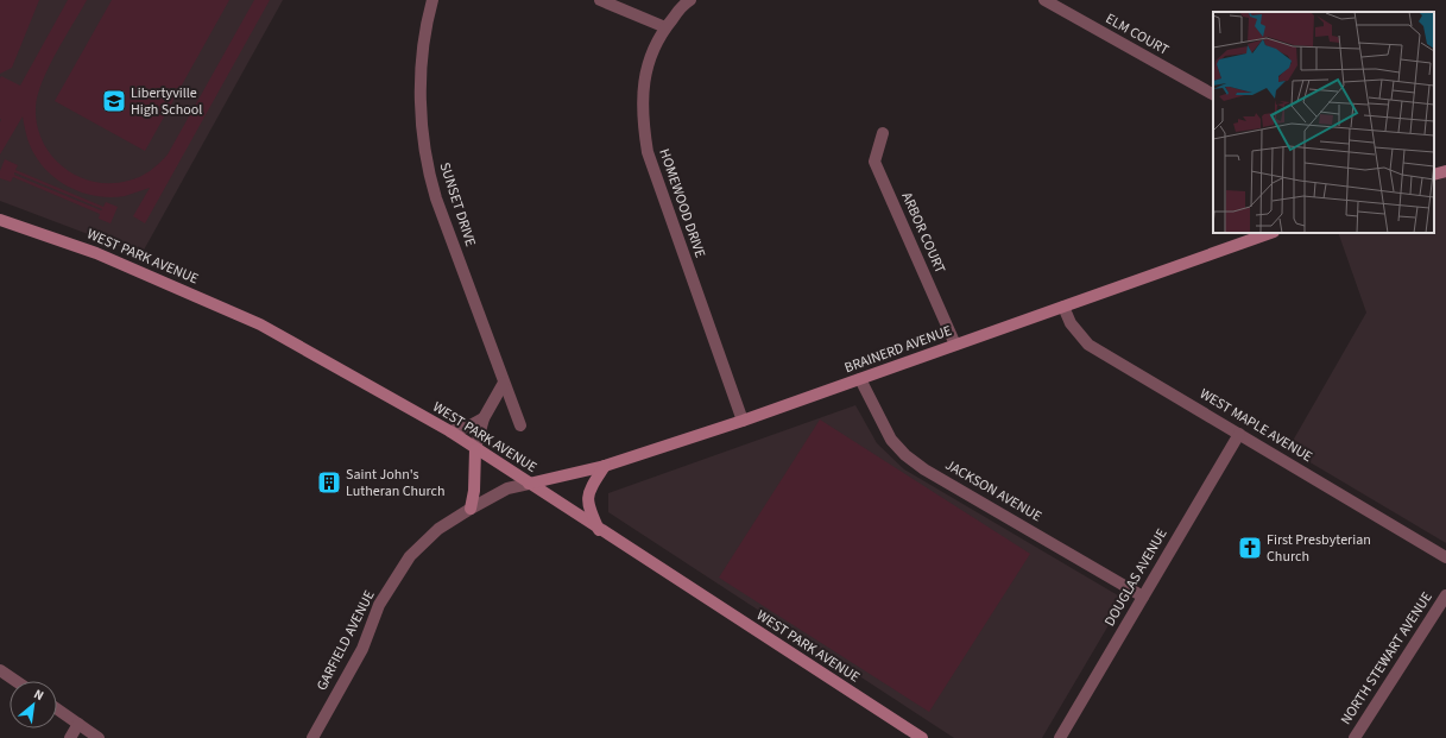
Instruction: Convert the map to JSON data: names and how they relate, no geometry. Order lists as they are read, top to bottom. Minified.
{"streets":{"main road":["WEST PARK AVENUE","BRAINERD AVENUE"],"street":["ELM COURT","HOMEWOOD DRIVE","SUNSET DRIVE","ARBOR COURT","WEST MAPLE AVENUE","JACKSON AVENUE","DOUGLAS AVENUE","GARFIELD AVENUE","NORTH STEWART AVENUE"]},"crossings":[["HOMEWOOD DRIVE","BRAINERD AVENUE"],["ARBOR COURT","BRAINERD AVENUE"],["WEST PARK AVENUE","BRAINERD AVENUE"],["WEST PARK AVENUE","GARFIELD AVENUE"],["BRAINERD AVENUE","WEST MAPLE AVENUE"],["BRAINERD AVENUE","JACKSON AVENUE"],["BRAINERD AVENUE","GARFIELD AVENUE"],["WEST MAPLE AVENUE","DOUGLAS AVENUE"],["JACKSON AVENUE","DOUGLAS AVENUE"]],"places":{"school or university":["Libertyville High School"],"building":["Saint John's Lutheran Church"],"church":["First Presbyterian Church"]},"north":"top right"}
